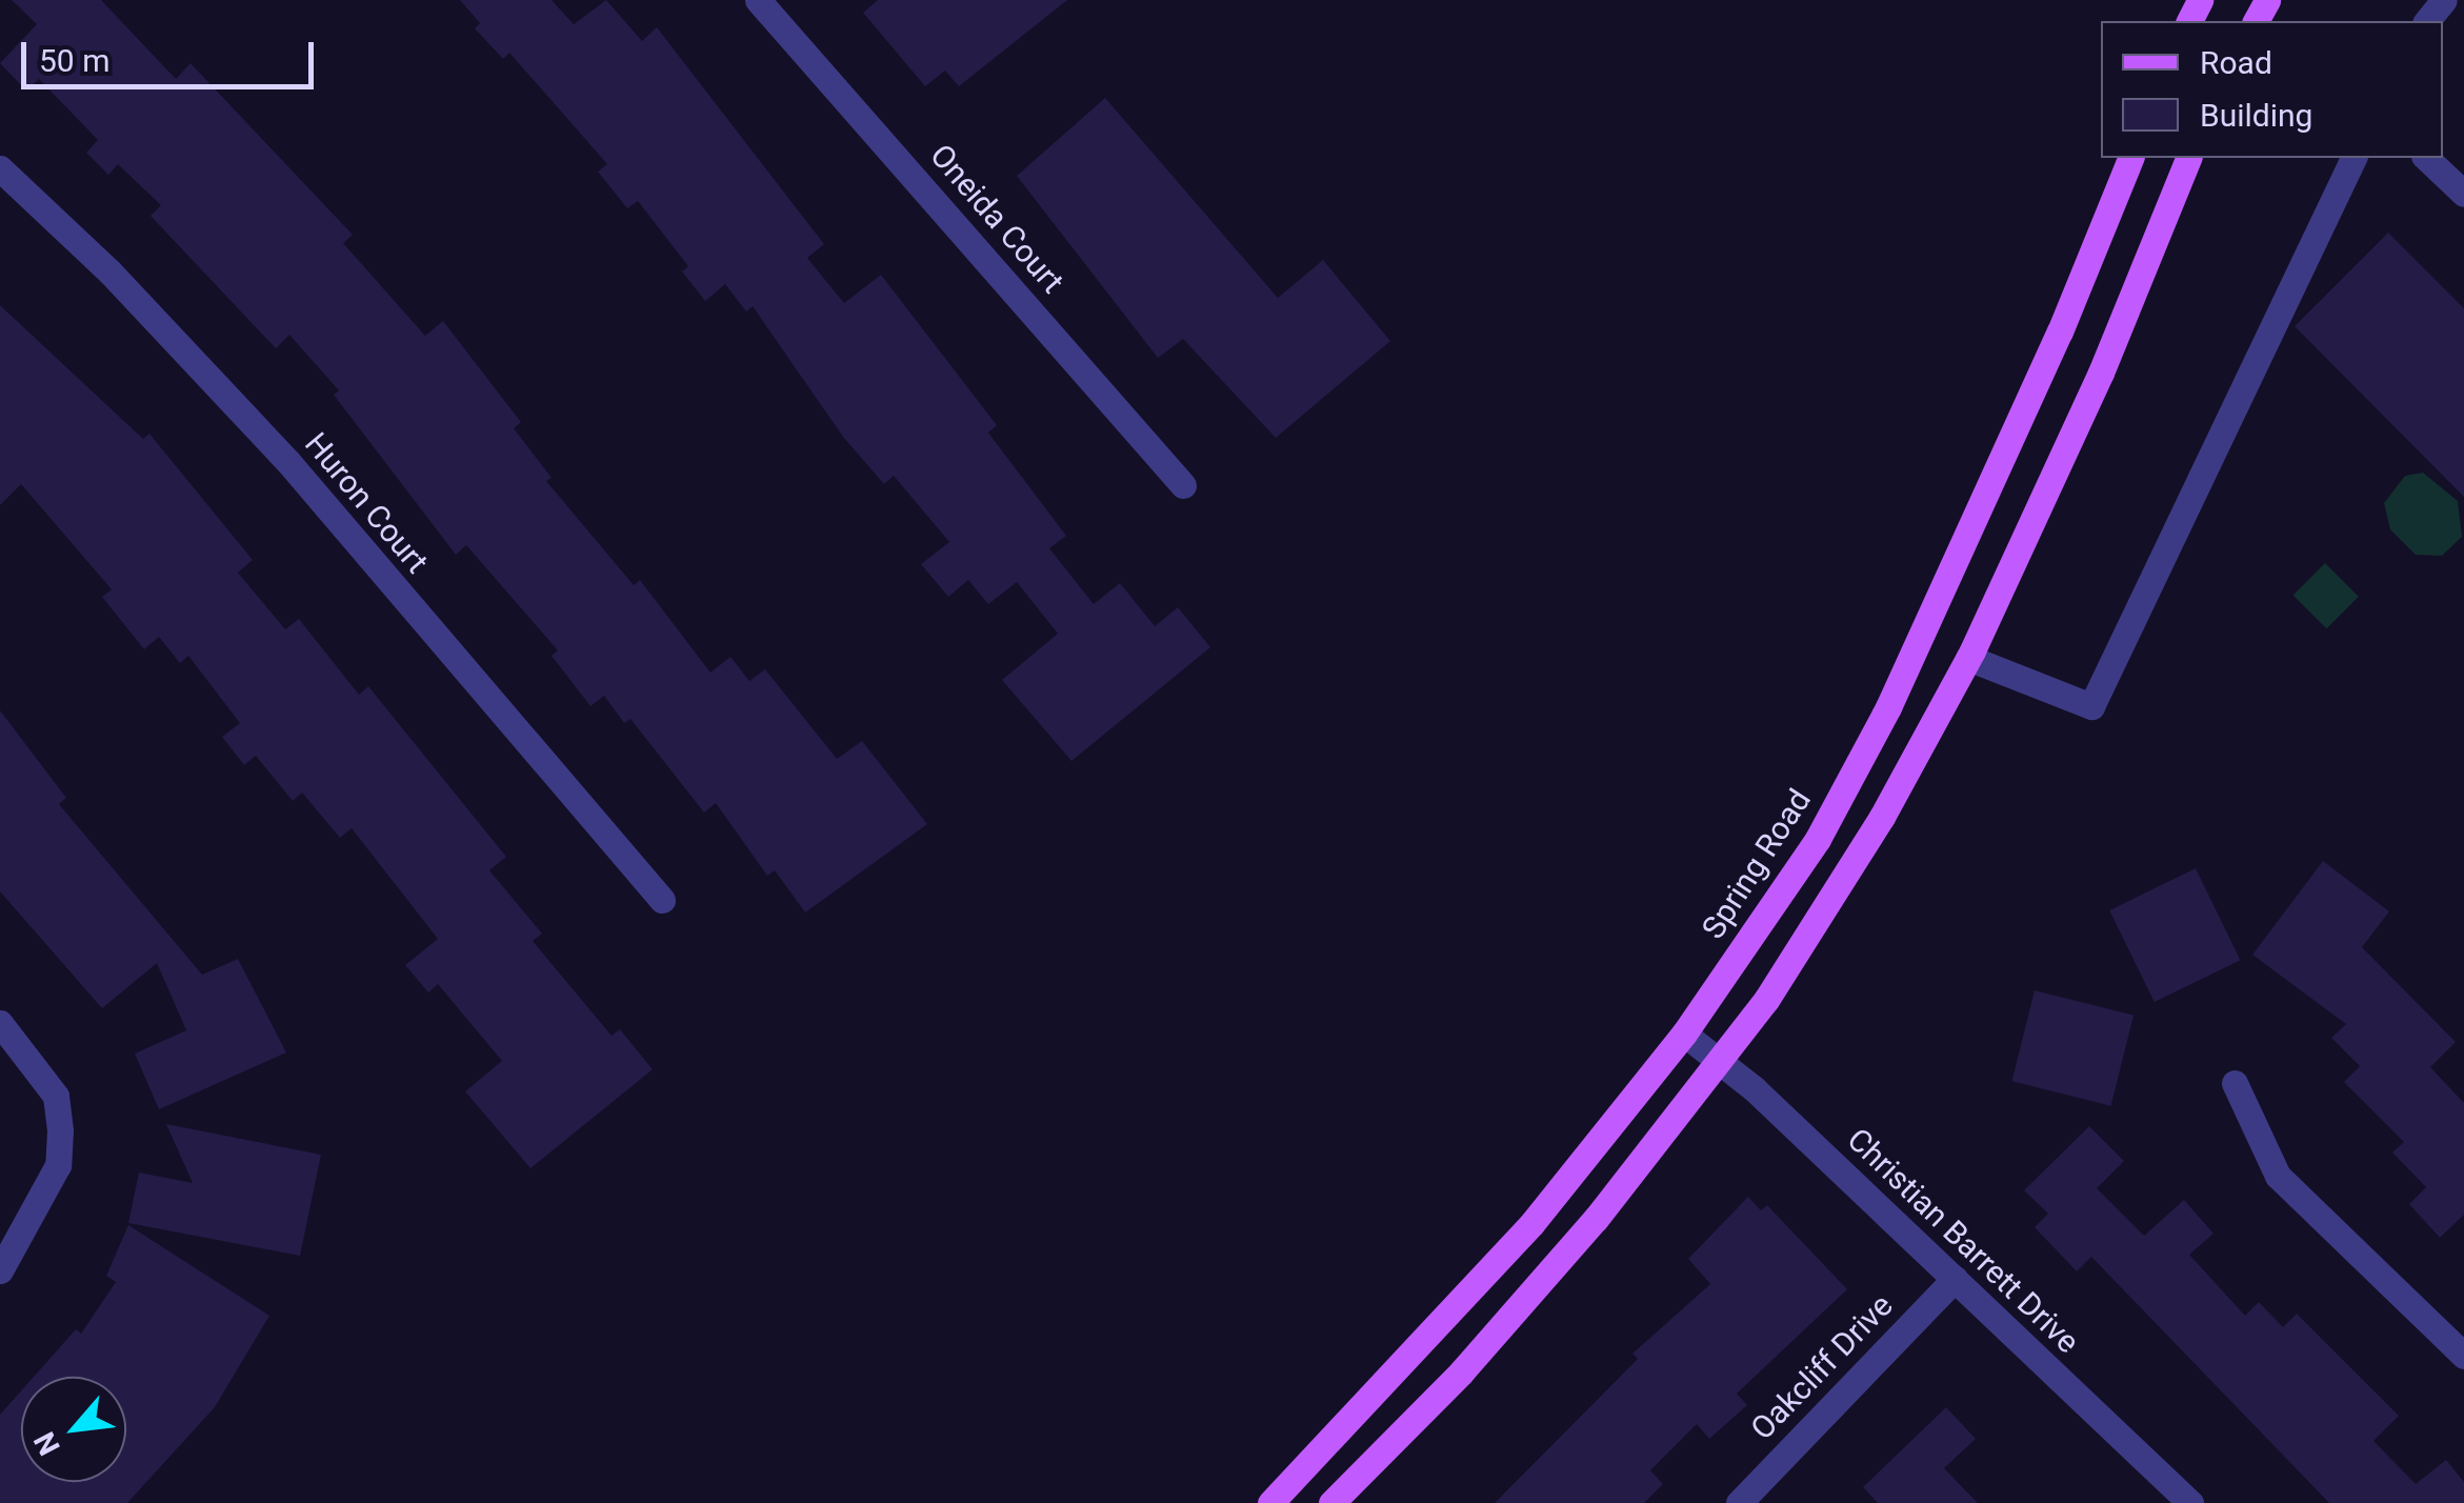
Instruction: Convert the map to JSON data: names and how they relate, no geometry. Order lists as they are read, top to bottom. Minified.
{"streets":{"main road":["Spring Road"],"street":["Oneida Court","Huron Court","Christian Barrett Drive","Oakcliff Drive"]},"crossings":[["Spring Road","Christian Barrett Drive"],["Christian Barrett Drive","Oakcliff Drive"]],"legend":["Road","Building"],"scale_bar":"50 m","north":"bottom left"}
